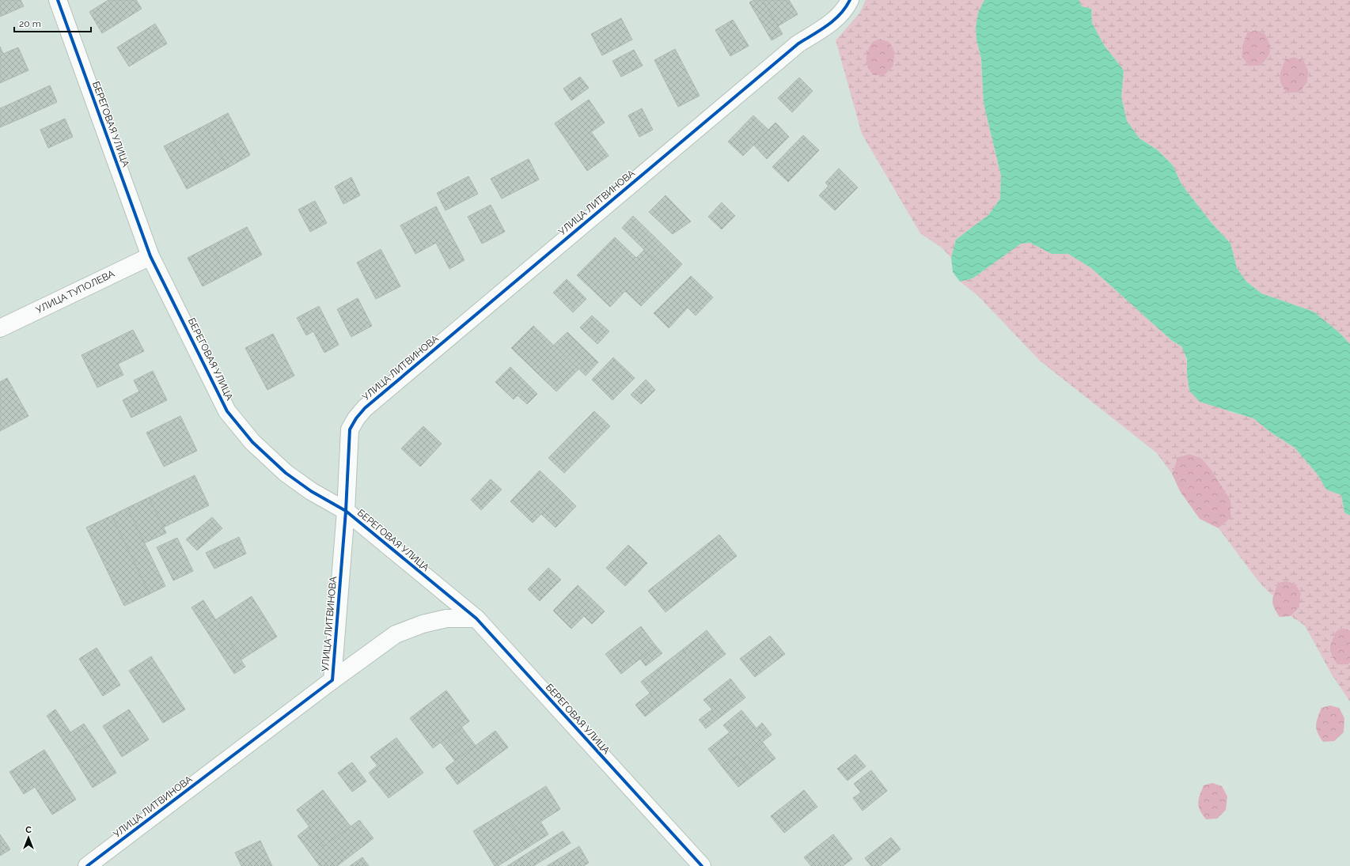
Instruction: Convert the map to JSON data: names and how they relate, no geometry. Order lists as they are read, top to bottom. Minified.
{"streets":{"street":["БЕРЕГОВАЯ УЛИЦА","УЛИЦА ЛИТВИНОВА","УЛИЦА ТУПОЛЕВА"]},"crossings":[["БЕРЕГОВАЯ УЛИЦА","УЛИЦА ЛИТВИНОВА"],["БЕРЕГОВАЯ УЛИЦА","УЛИЦА ТУПОЛЕВА"]],"scale_bar":"20 m","north":"top"}
